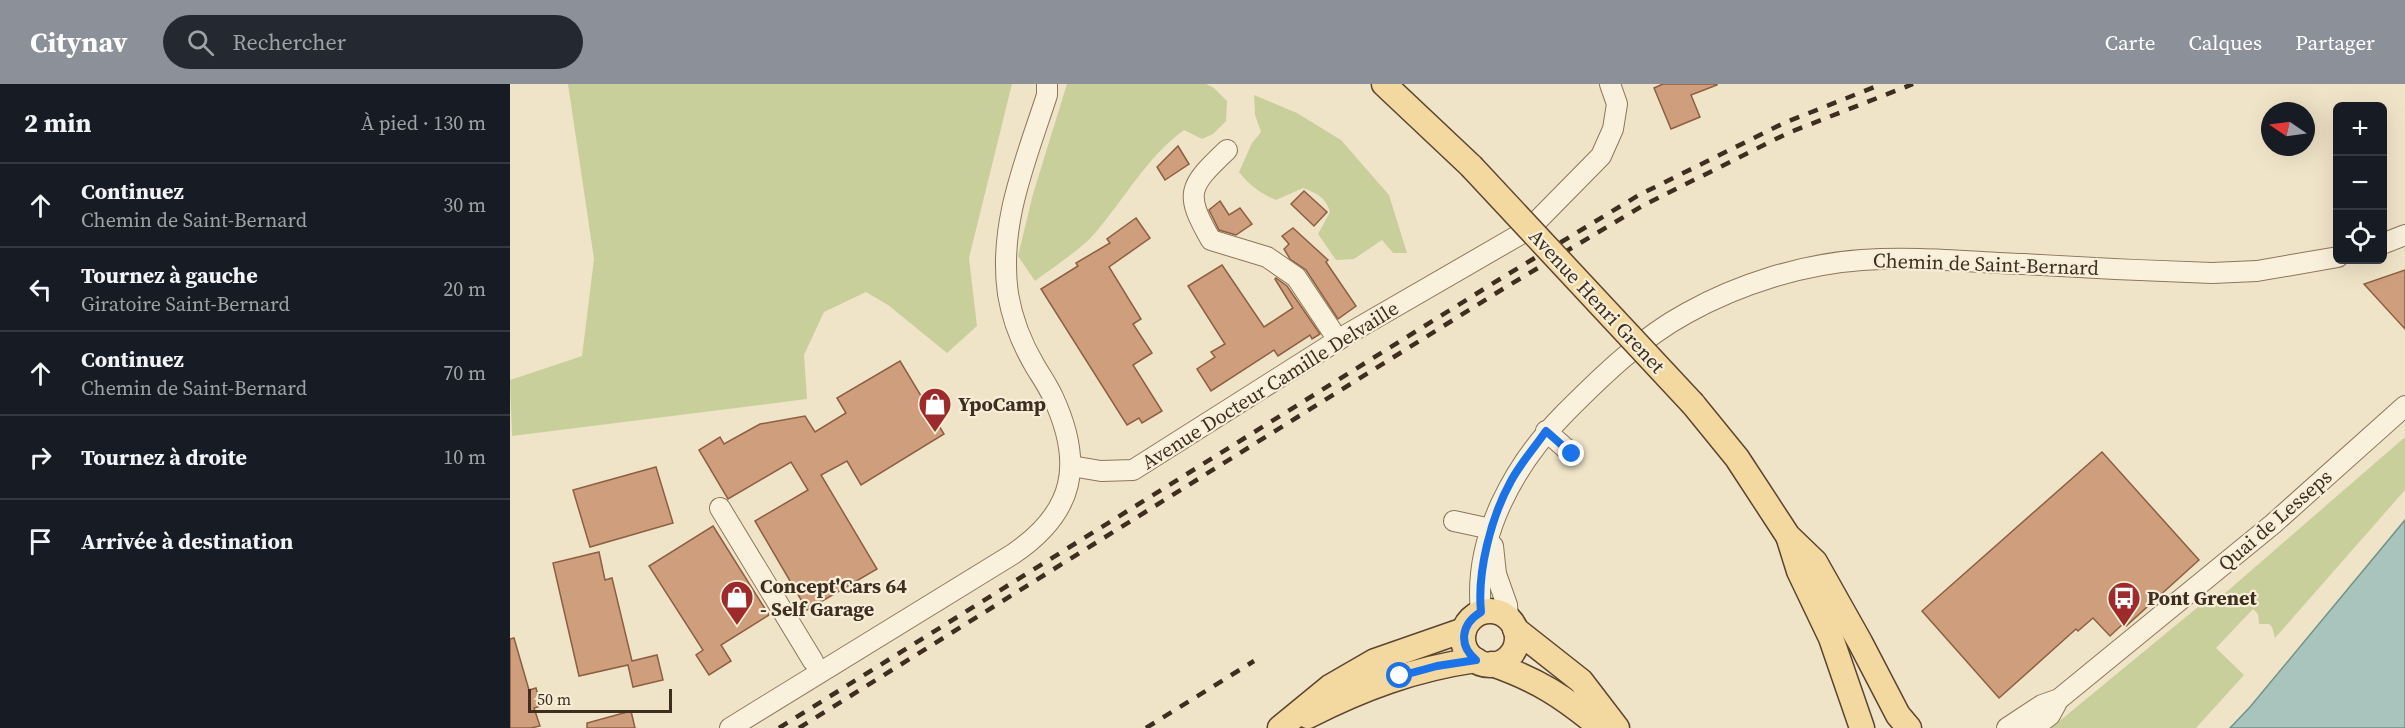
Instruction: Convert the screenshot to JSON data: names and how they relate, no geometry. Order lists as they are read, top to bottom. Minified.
{"streets":{"main road":["Avenue Henri Grenet"],"street":["Chemin de Saint-Bernard","Avenue Docteur Camille Delvaille","Quai de Lesseps"]},"places":{"shop":["YpoCamp","Concept'Cars 64 - Self Garage"],"bus stop":["Pont Grenet"]},"scale_bar":"50 m","north":"left","page":{"header":"Citynav","search":"Rechercher","nav":["Carte","Calques","Partager"],"heading":["2 min","À pied · 130 m"],"map_buttons":["+","−"],"list":[["Continuez","Chemin de Saint-Bernard","30 m"],["Tournez à gauche","Giratoire Saint-Bernard","20 m"],["Continuez","Chemin de Saint-Bernard","70 m"],["Tournez à droite","10 m"],"Arrivée à destination"],"scale":"50 m"}}
